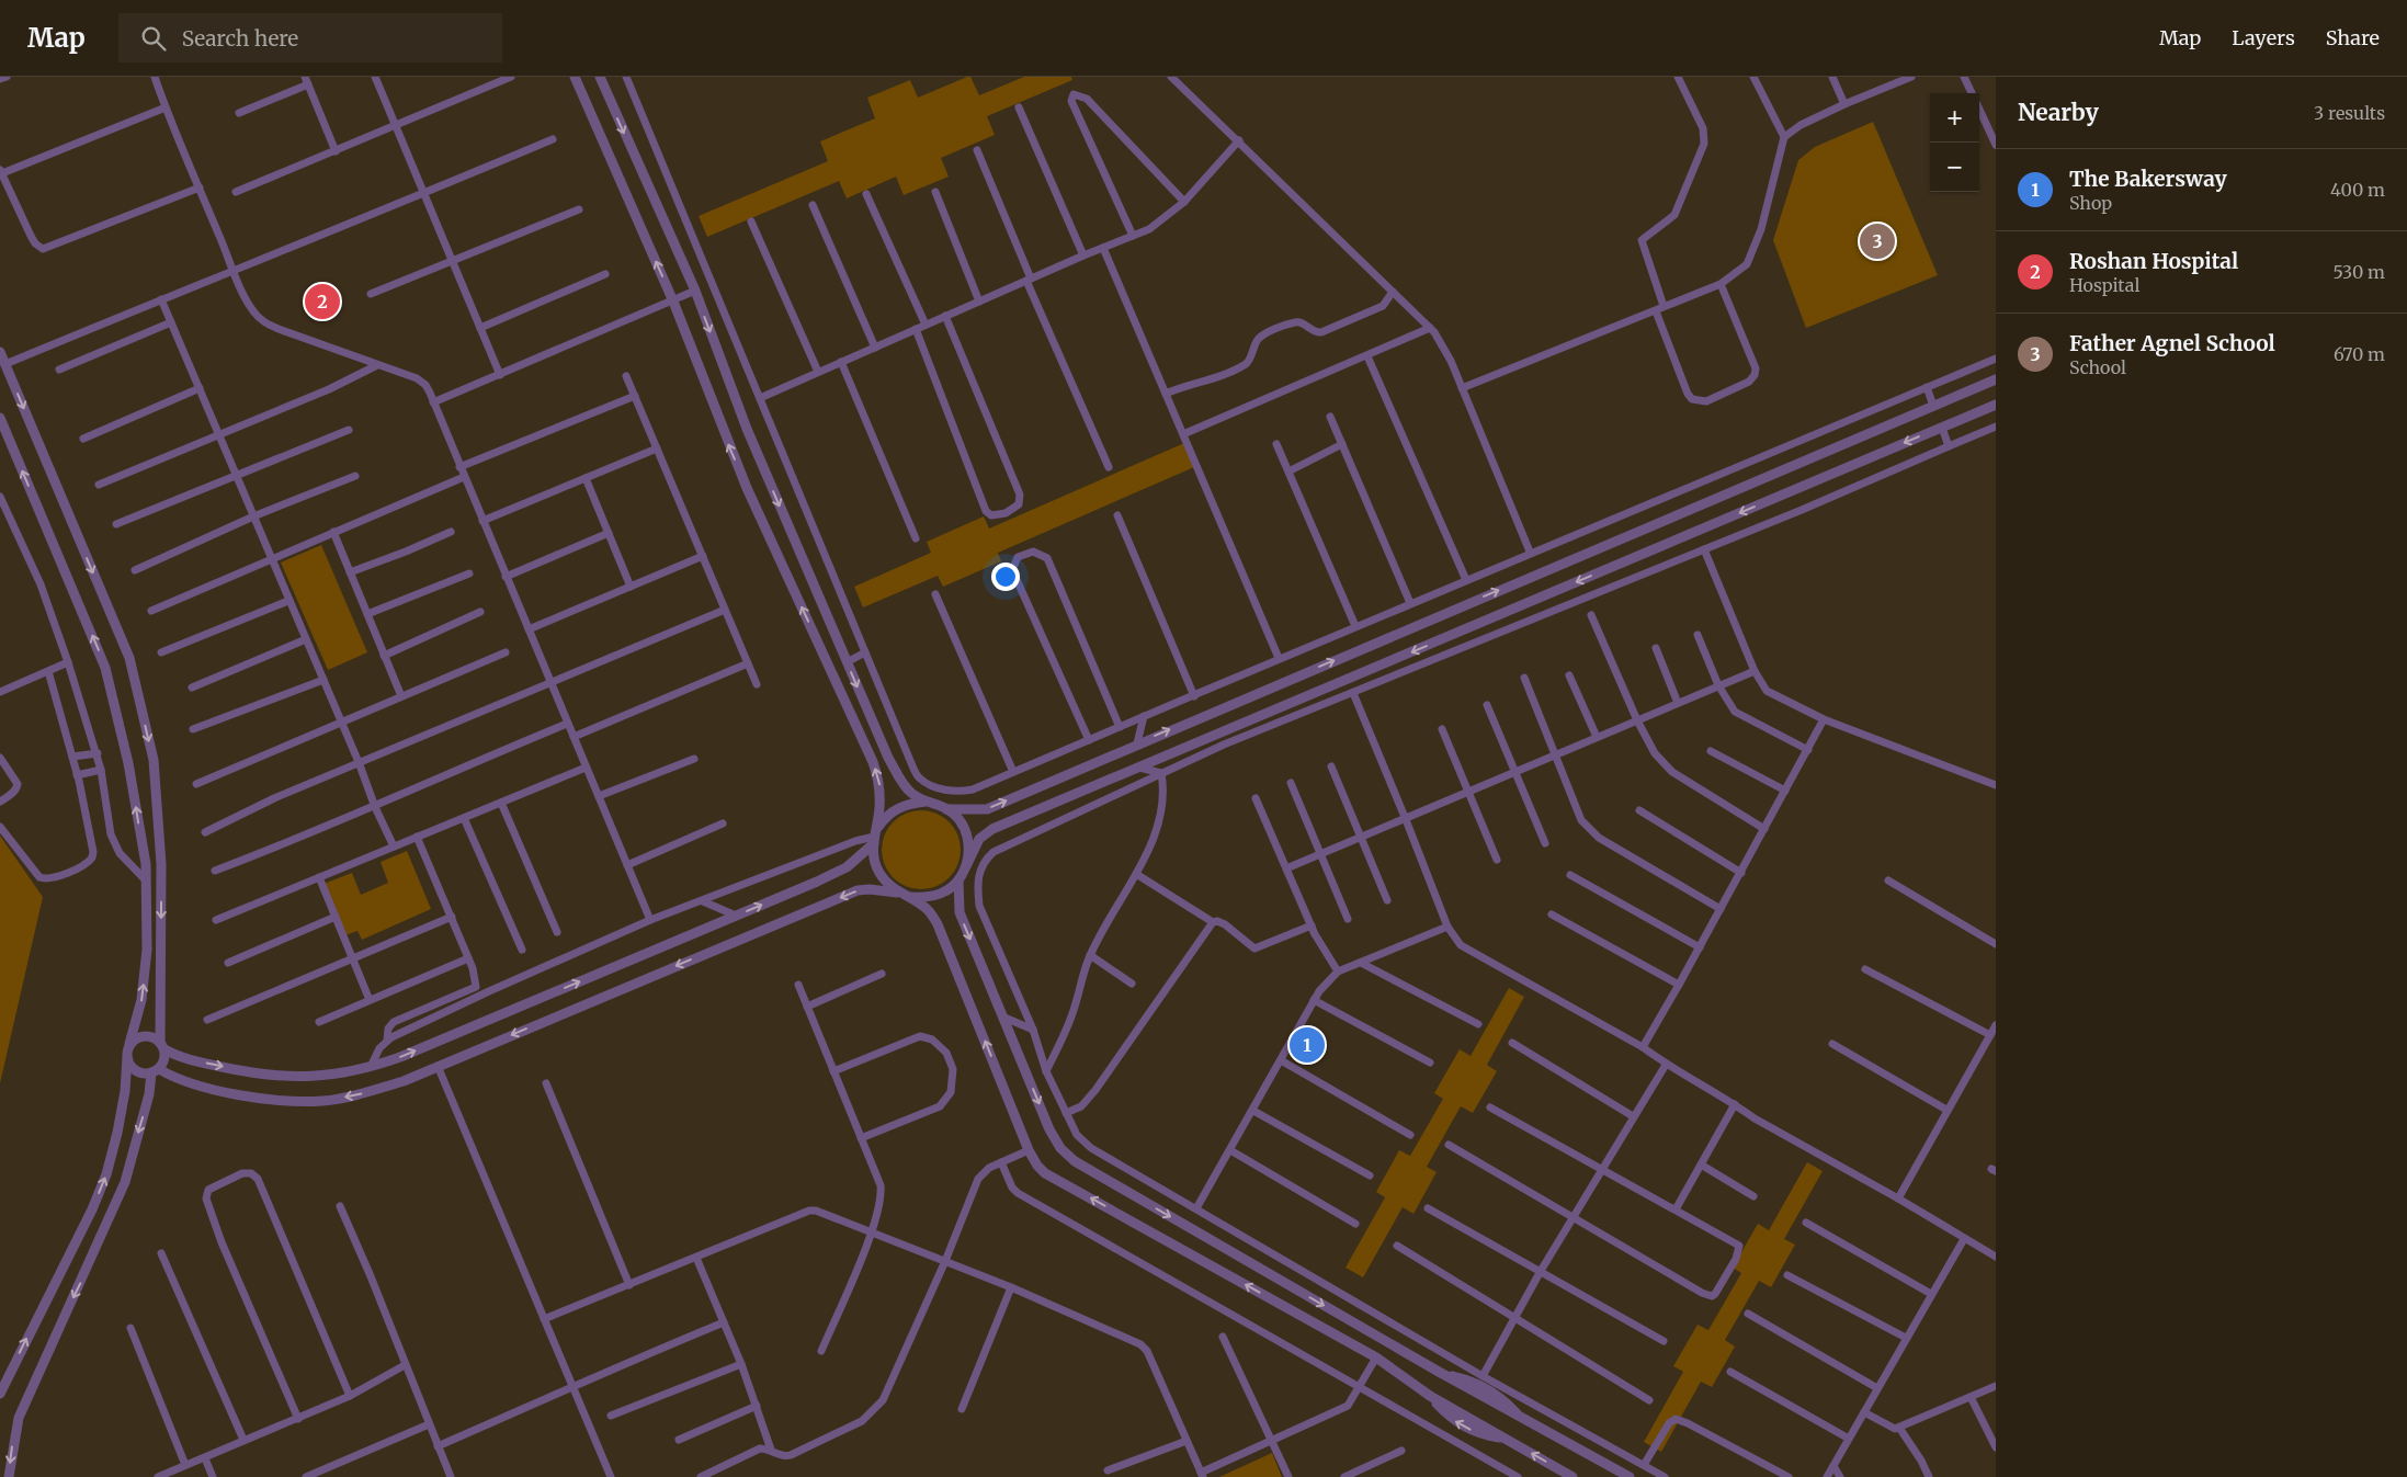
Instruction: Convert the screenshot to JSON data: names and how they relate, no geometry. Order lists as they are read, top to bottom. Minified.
{"page":{"header":"Map","search":"Search here","nav":["Map","Layers","Share"],"heading":["Nearby","3 results"],"map_buttons":["+","−"],"list":[{"mark":"1","name":"The Bakersway","note":"Shop","value":"400 m"},{"mark":"2","name":"Roshan Hospital","note":"Hospital","value":"530 m"},{"mark":"3","name":"Father Agnel School","note":"School","value":"670 m"}],"pins":["3","2","1"]}}
